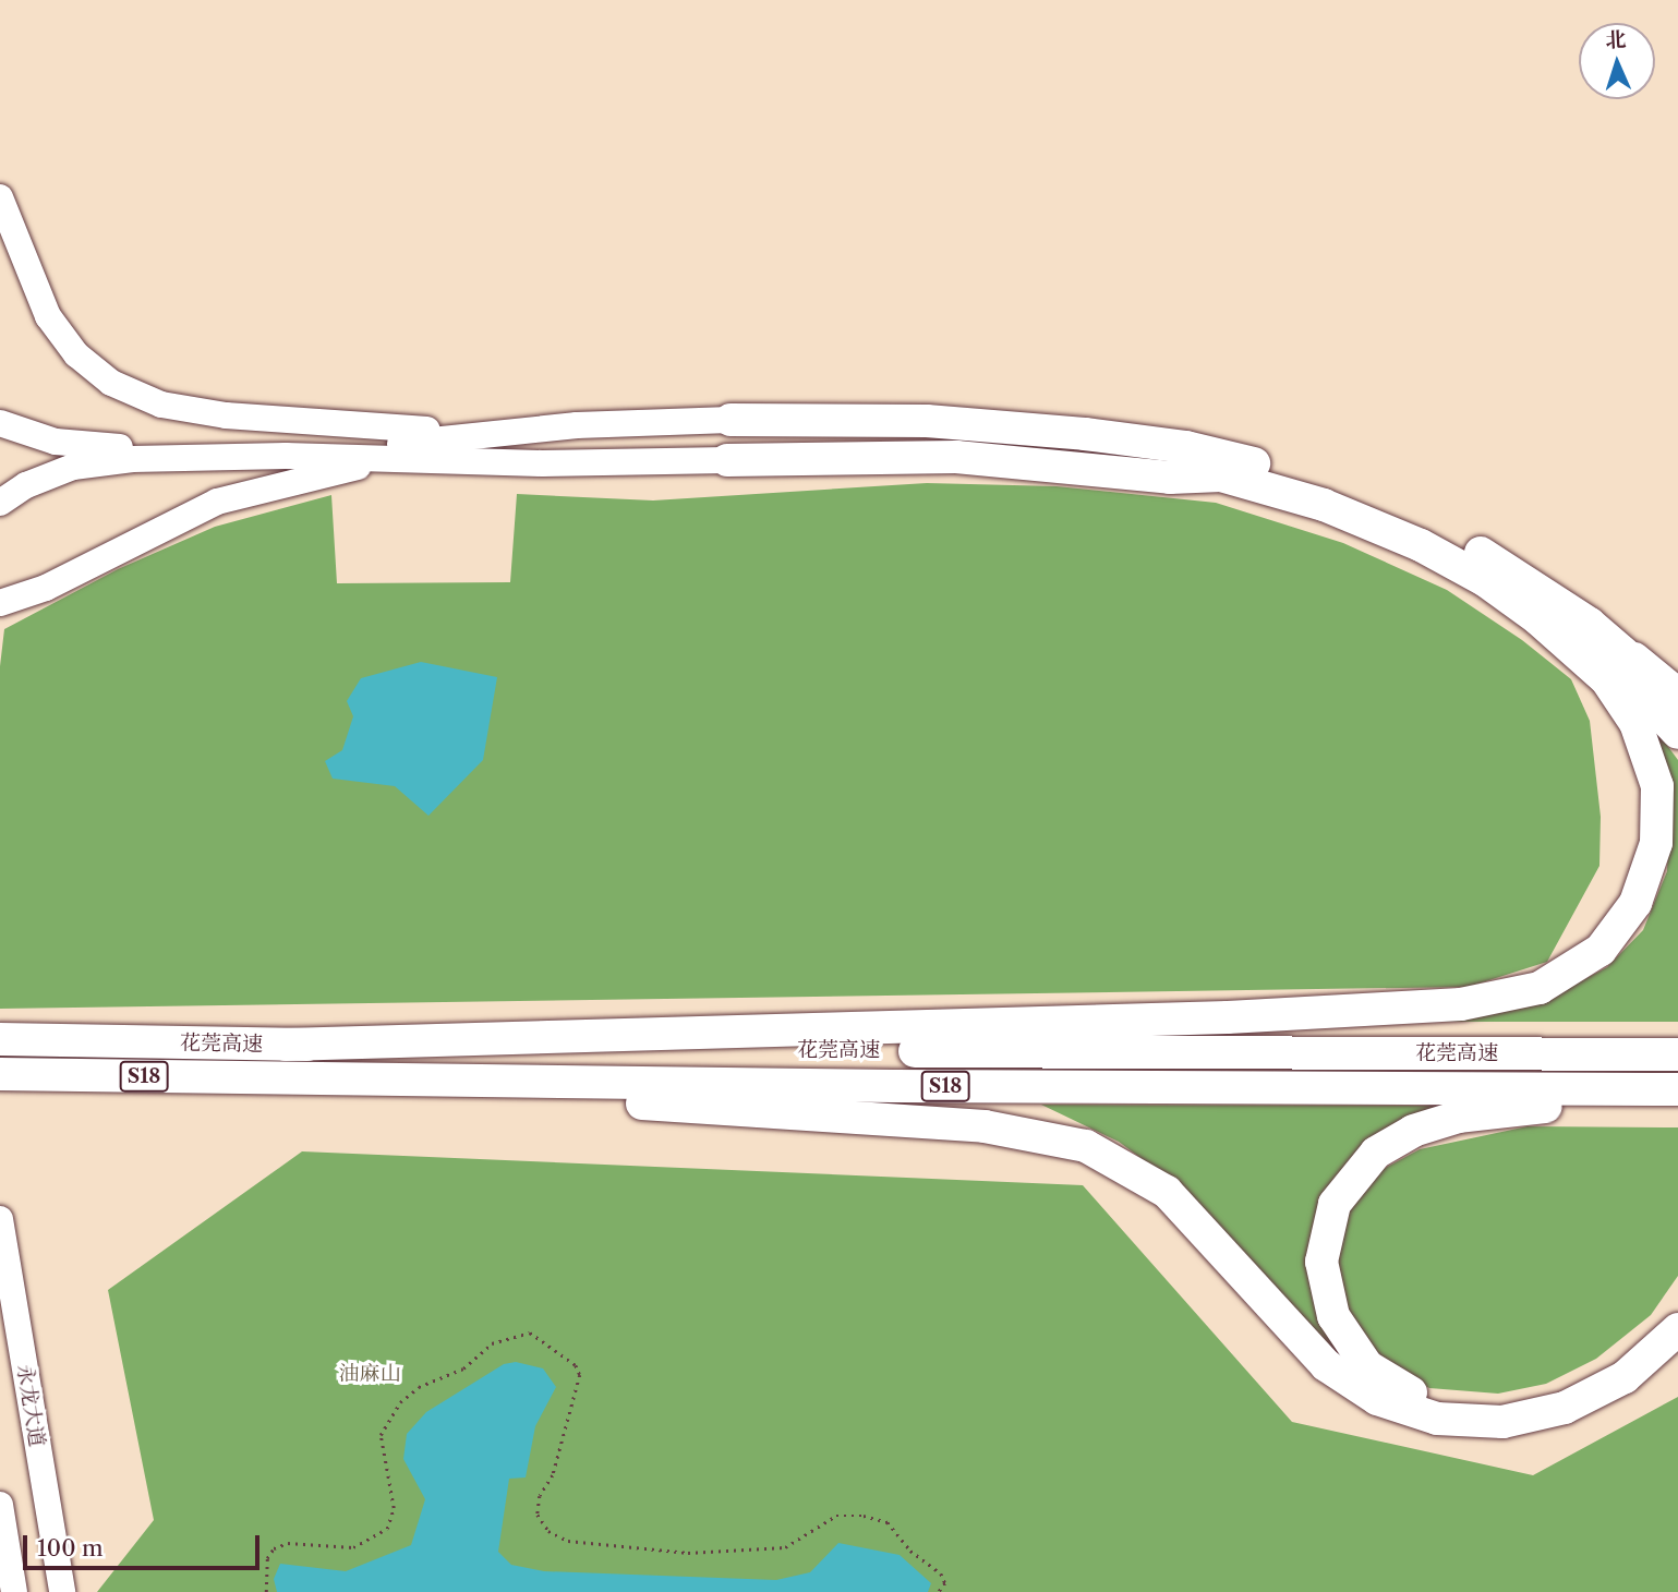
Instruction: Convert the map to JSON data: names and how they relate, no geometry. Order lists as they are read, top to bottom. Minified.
{"streets":{"highway":["花莞高速","S18"],"main road":["永龙大道"]},"parks":["油麻山"],"scale_bar":"100 m","north":"top"}
